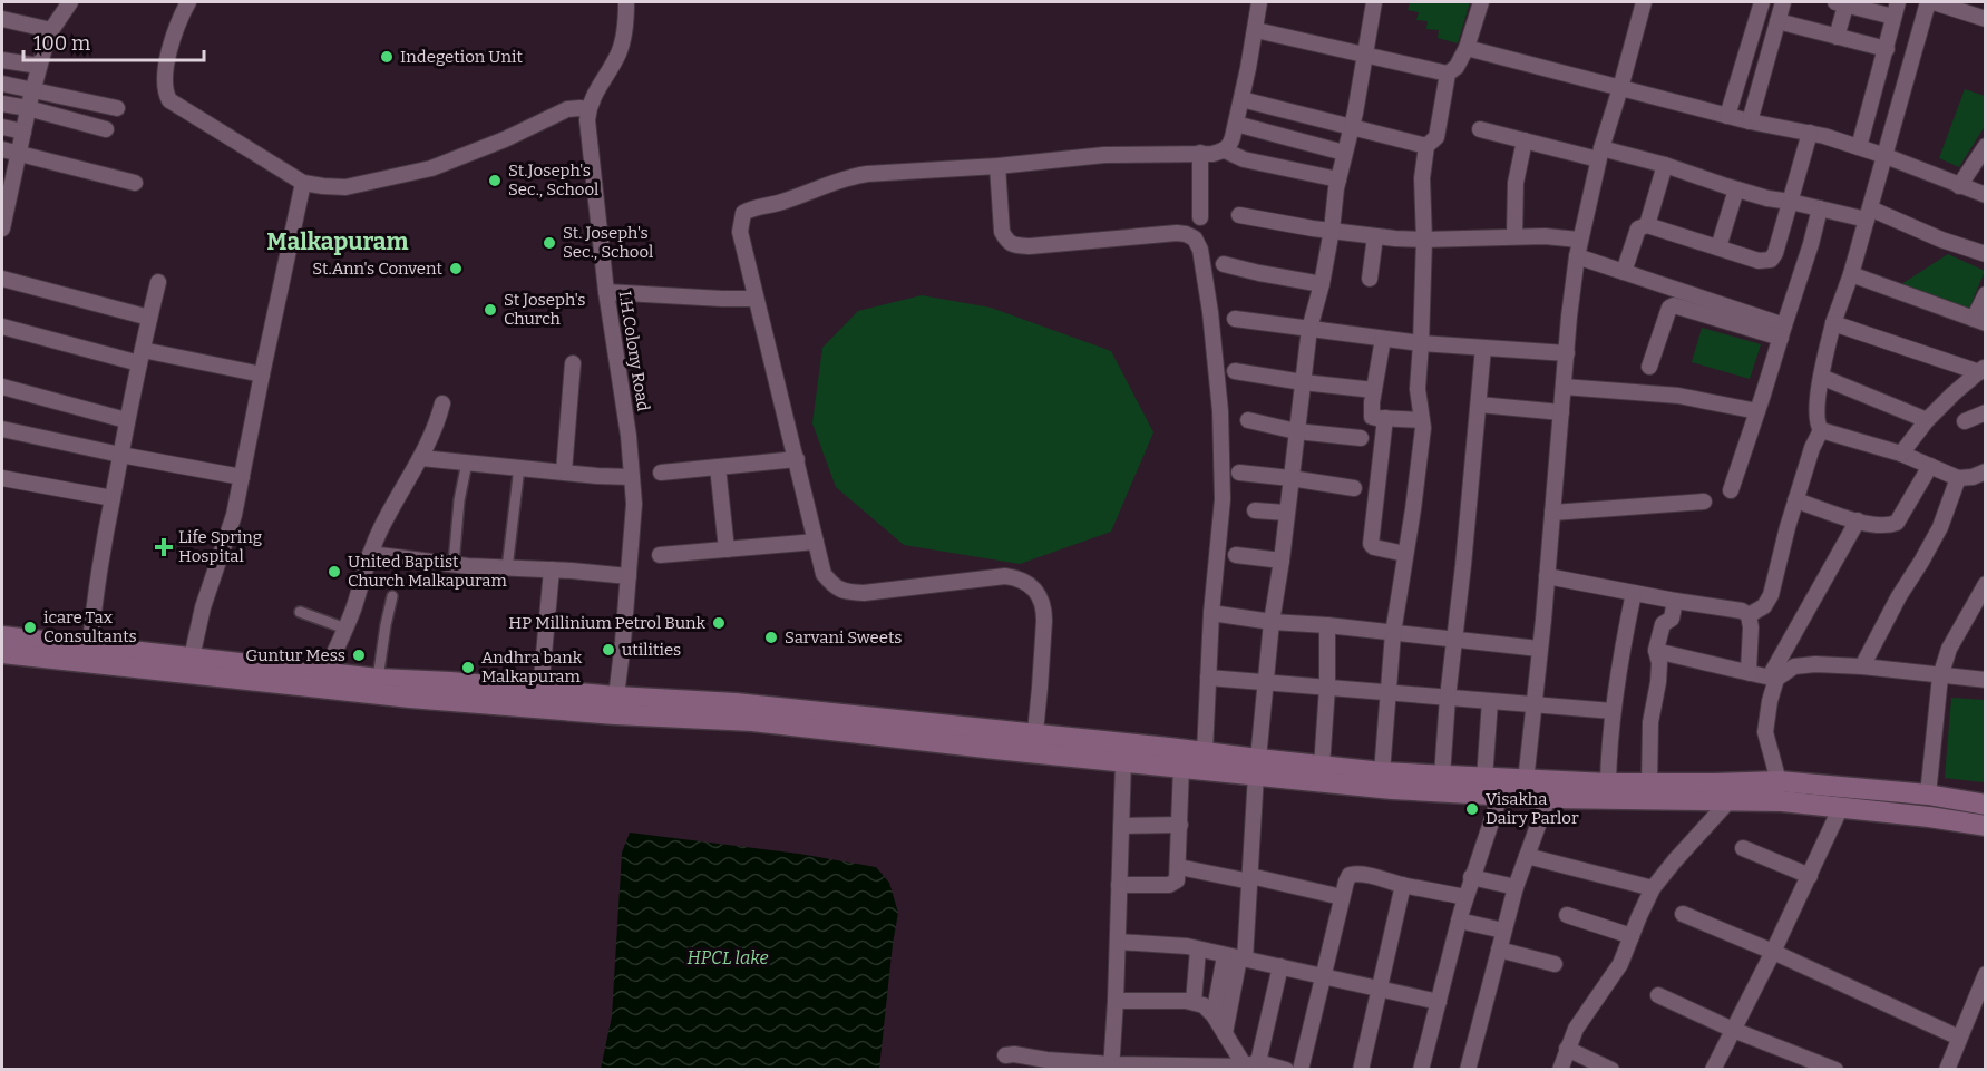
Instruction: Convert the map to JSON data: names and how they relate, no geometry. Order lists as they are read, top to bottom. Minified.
{"streets":{"street":["I.H.Colony Road"]},"districts":["Malkapuram"],"water":["HPCL lake"],"places":{"other":["Indegetion Unit","St.Joseph's Sec., School","St. Joseph's Sec., School","St.Ann's Convent","St Joseph's Church","United Baptist Church Malkapuram","HP Millinium Petrol Bunk","icare Tax Consultants","Sarvani Sweets","utilities","Guntur Mess","Andhra bank Malkapuram","Visakha Dairy Parlor"],"health":["Life Spring Hospital"]},"scale_bar":"100 m"}
